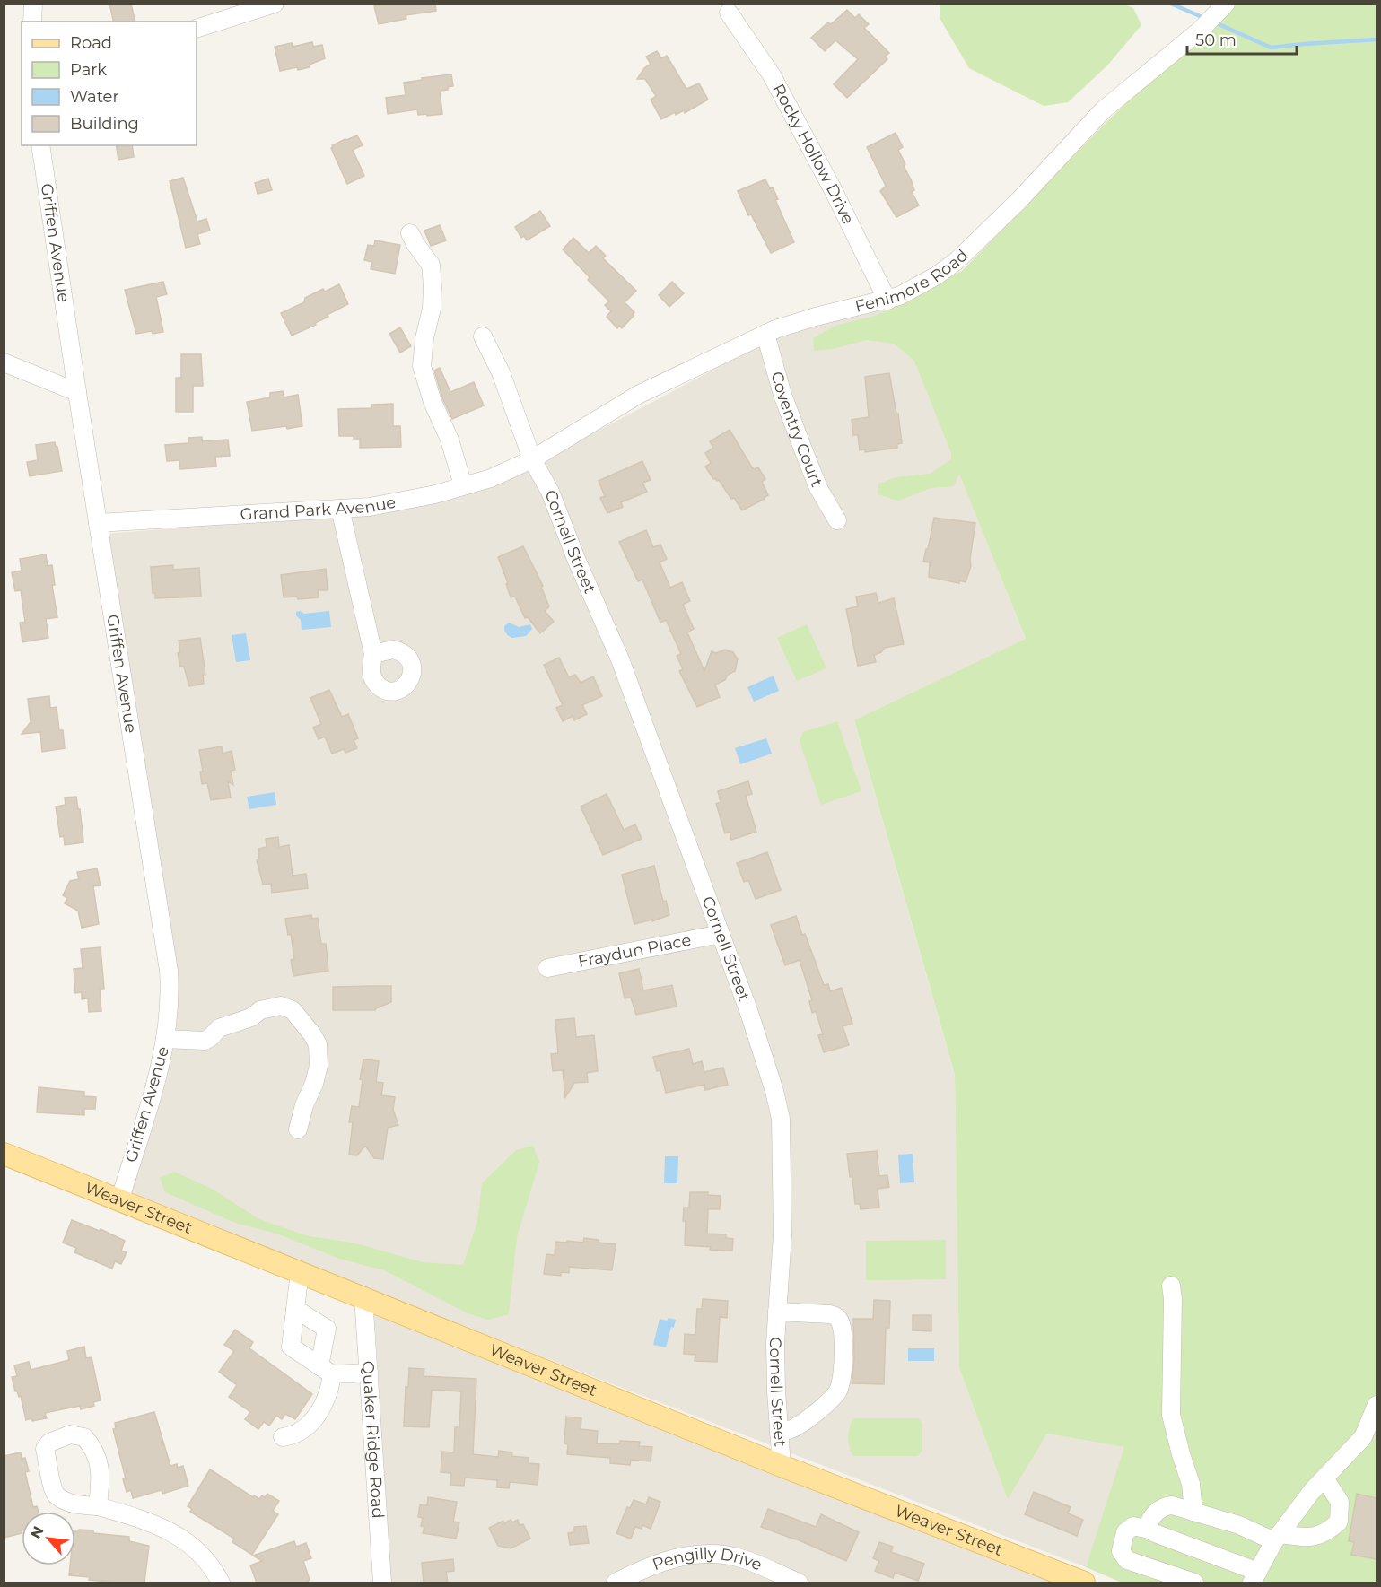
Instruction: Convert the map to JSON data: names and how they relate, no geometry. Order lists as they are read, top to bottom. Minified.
{"streets":{"main road":["Weaver Street"],"street":["Rocky Hollow Drive","Griffen Avenue","Fenimore Road","Coventry Court","Grand Park Avenue","Cornell Street","Fraydun Place","Quaker Ridge Road","Pengilly Drive"]},"crossings":[["Rocky Hollow Drive","Fenimore Road"],["Griffen Avenue","Grand Park Avenue"],["Griffen Avenue","Weaver Street"],["Fenimore Road","Coventry Court"],["Fenimore Road","Grand Park Avenue"],["Fenimore Road","Cornell Street"],["Grand Park Avenue","Cornell Street"],["Cornell Street","Fraydun Place"],["Cornell Street","Weaver Street"],["Weaver Street","Quaker Ridge Road"]],"legend":["Road","Park","Water","Building"],"scale_bar":"50 m","north":"top left"}
